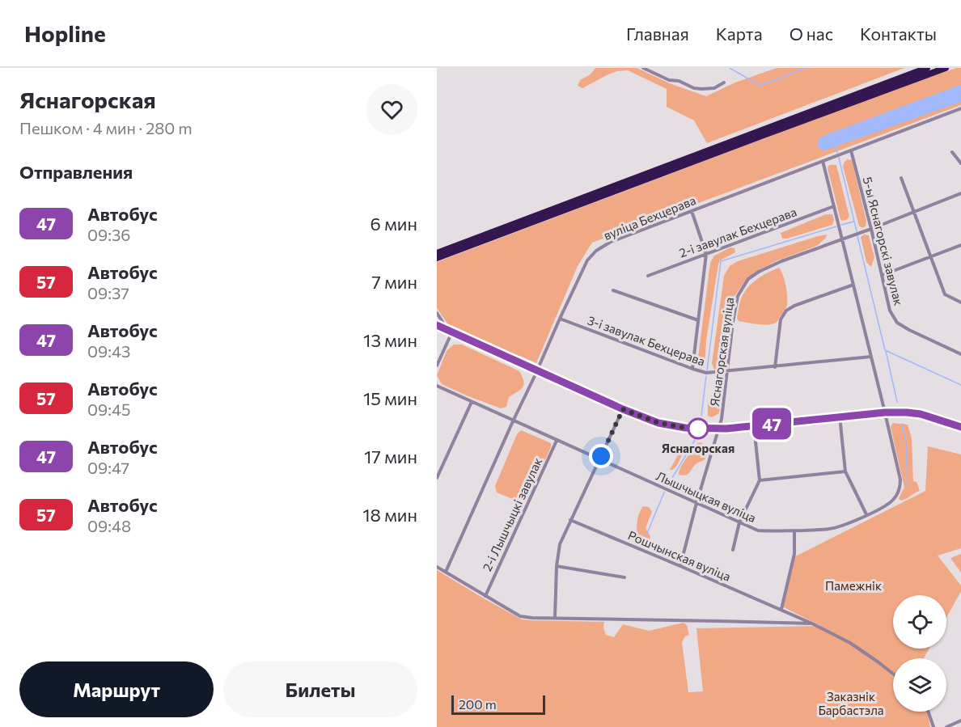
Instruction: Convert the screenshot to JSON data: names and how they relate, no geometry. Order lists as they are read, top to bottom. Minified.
{"streets":{"street":["вуліца Бехцерава","2-і завулак Бехцерава","5-ы Яснагорскі завулак","3-і завулак Бехцерава","Яснагорская вуліца","Лышчыцкая вуліца","2-і Лышчыцкі завулак","Рошчынская вуліца"]},"crossings":[["вуліца Бехцерава","5-ы Яснагорскі завулак"],["вуліца Бехцерава","3-і завулак Бехцерава"],["вуліца Бехцерава","Лышчыцкая вуліца"],["2-і завулак Бехцерава","Лышчыцкая вуліца"],["5-ы Яснагорскі завулак","Яснагорская вуліца"],["3-і завулак Бехцерава","Яснагорская вуліца"],["3-і завулак Бехцерава","Лышчыцкая вуліца"],["Яснагорская вуліца","Лышчыцкая вуліца"],["Яснагорская вуліца","Рошчынская вуліца"],["Лышчыцкая вуліца","2-і Лышчыцкі завулак"]],"parks":["Памежнік","Заказнік Барбастэла"],"places":["Яснагорская"],"lines":["bus line 47"],"scale_bar":"200 m","page":{"header":"Hopline","nav":["Главная","Карта","О нас","Контакты"],"heading":[["Яснагорская","Пешком · 4 мин · 280 m"],"Отправления"],"on_map":"47","list":[{"mark":"47","name":"Автобус","note":"09:36","value":"6 мин"},{"mark":"57","name":"Автобус","note":"09:37","value":"7 мин"},{"mark":"47","name":"Автобус","note":"09:43","value":"13 мин"},{"mark":"57","name":"Автобус","note":"09:45","value":"15 мин"},{"mark":"47","name":"Автобус","note":"09:47","value":"17 мин"},{"mark":"57","name":"Автобус","note":"09:48","value":"18 мин"}],"buttons":["Маршрут","Билеты"],"scale":"200 m"}}
